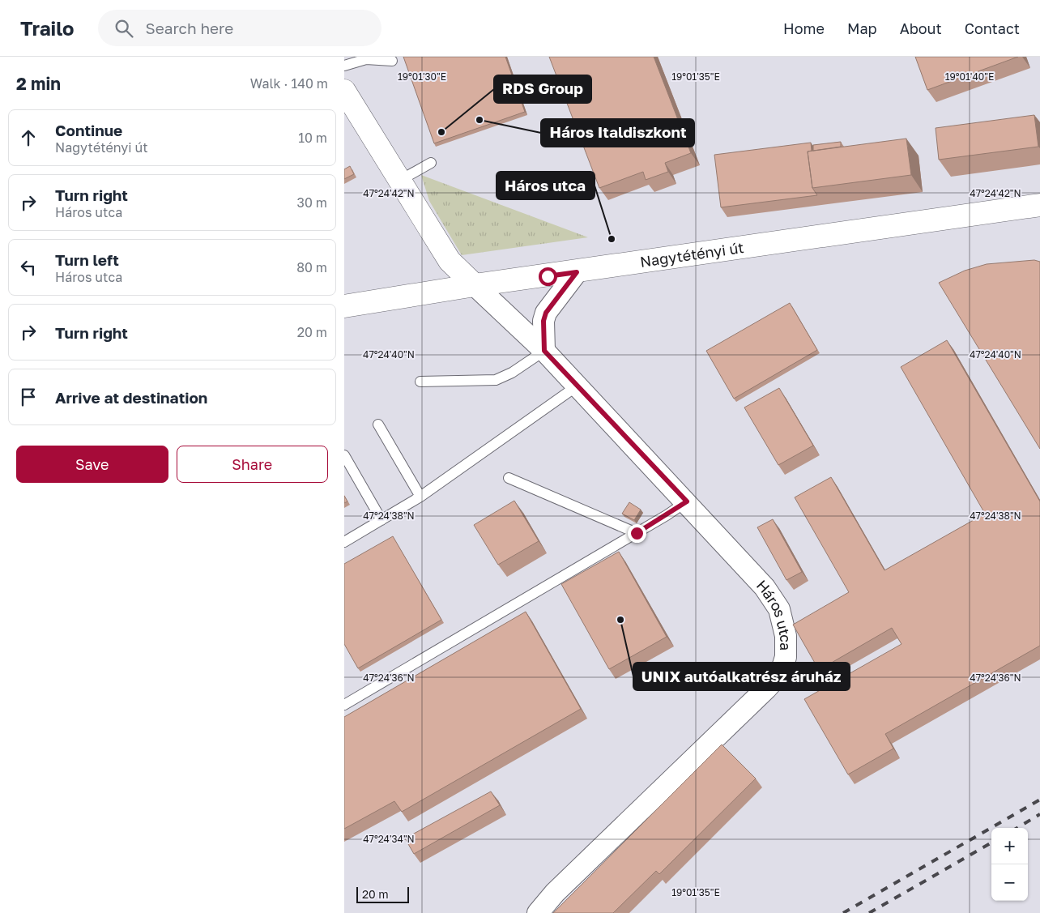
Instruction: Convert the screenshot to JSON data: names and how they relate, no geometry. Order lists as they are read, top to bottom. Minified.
{"streets":{"main road":["Nagytétényi út","Háros utca"]},"crossings":[["Nagytétényi út","Háros utca"]],"places":["Háros Italdiszkont","RDS Group","Háros utca","UNIX autóalkatrész áruház"],"scale_bar":"20 m","page":{"header":"Trailo","search":"Search here","nav":["Home","Map","About","Contact"],"heading":["2 min","Walk · 140 m"],"list":[["Continue","Nagytétényi út","10 m"],["Turn right","Háros utca","30 m"],["Turn left","Háros utca","80 m"],["Turn right","20 m"],"Arrive at destination"],"buttons":["Save","Share"],"map_buttons":["+","−"],"scale":"20 m"},"coordinates":["19°01'30\"E","19°01'35\"E","19°01'40\"E","47°24'42\"N","47°24'40\"N","47°24'38\"N","47°24'36\"N","47°24'34\"N"]}
